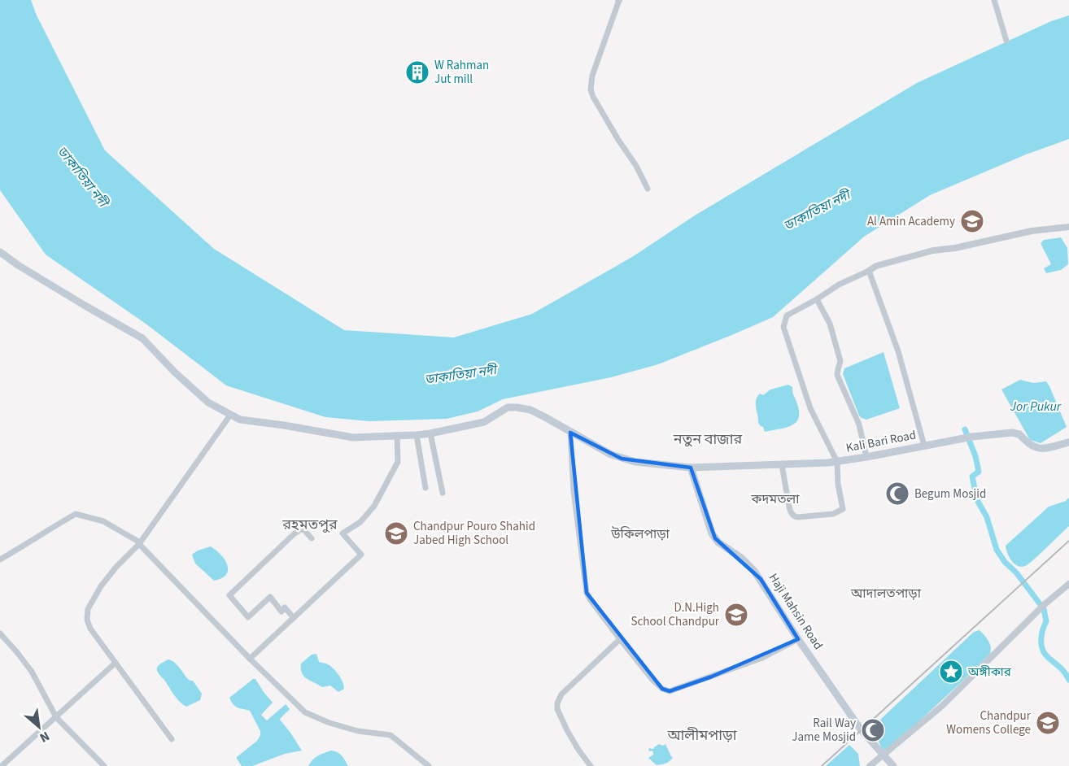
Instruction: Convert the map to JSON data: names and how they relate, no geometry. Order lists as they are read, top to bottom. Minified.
{"streets":{"main road":["Kali Bari Road","Haji Mahsin Road"]},"crossings":[["Kali Bari Road","Haji Mahsin Road"]],"districts":["নতুন বাজার","কদমতলা","রহমতপুর","উকিলপাড়া","আদালতপাড়া","আলীমপাড়া"],"water":["ডাকাতিয়া নদী","Jor Pukur"],"places":{"building":["W Rahman Jut mill"],"school or university":["Al Amin Academy","Chandpur Pouro Shahid Jabed High School","D.N.High School Chandpur","Chandpur Womens College"],"mosque":["Begum Mosjid","Rail Way Jame Mosjid"],"place":["অঙ্গীকার"]},"north":"bottom right"}
